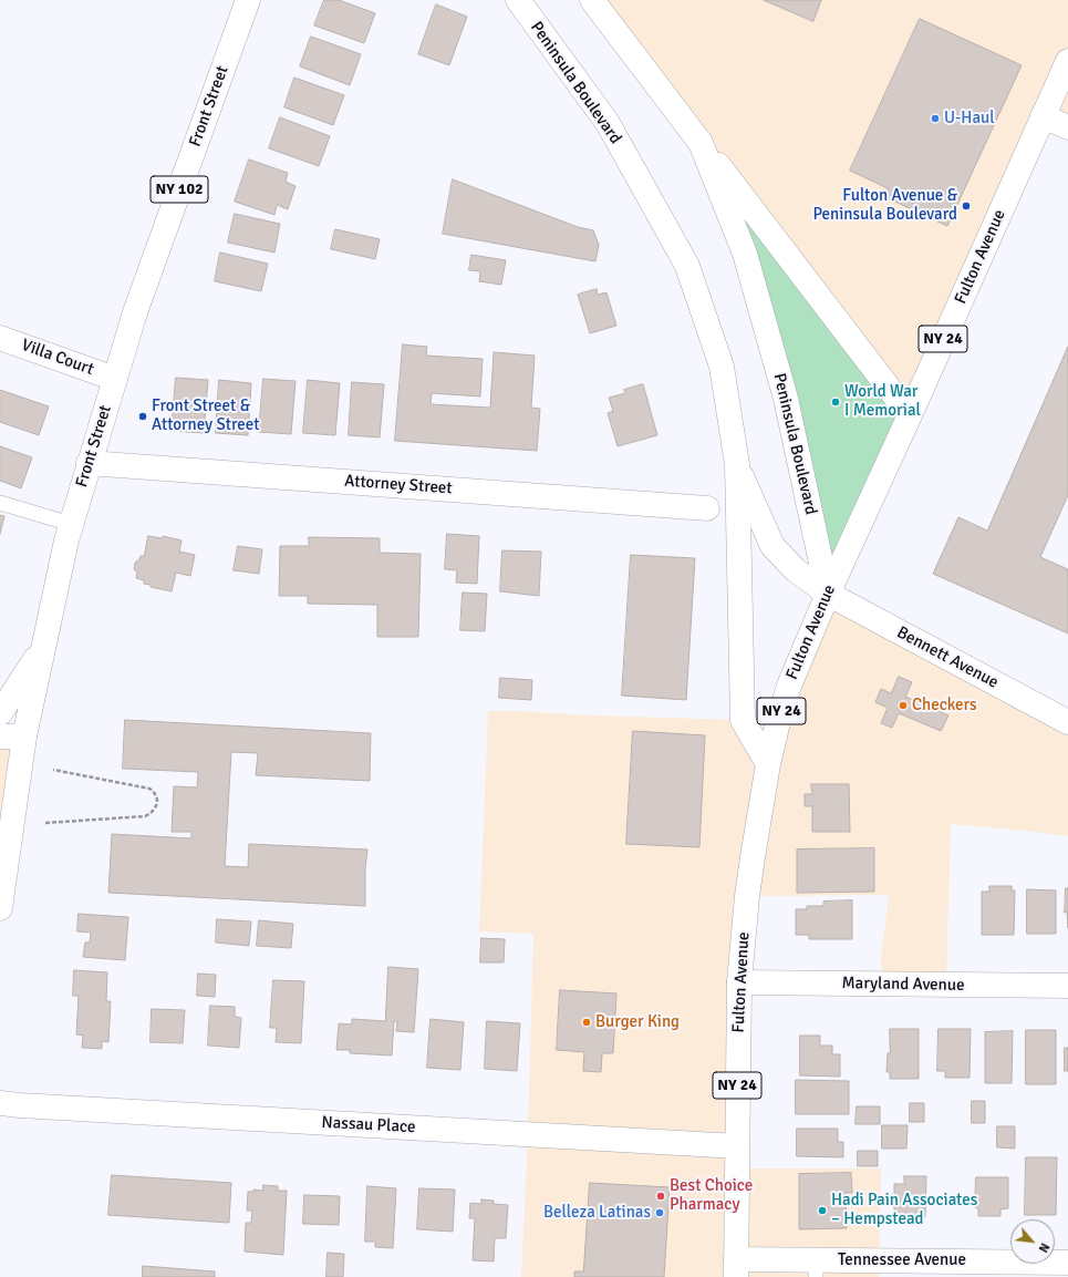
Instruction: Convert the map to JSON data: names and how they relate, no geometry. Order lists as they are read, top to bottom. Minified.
{"streets":{"main road":["Peninsula Boulevard","Front Street","NY 102","Fulton Avenue","NY 24","Villa Court","Attorney Street","Bennett Avenue","Maryland Avenue","Nassau Place","Tennessee Avenue"]},"crossings":[["Peninsula Boulevard","Fulton Avenue"],["Peninsula Boulevard","Bennett Avenue"],["Front Street","Villa Court"],["Front Street","Attorney Street"],["Fulton Avenue","Bennett Avenue"],["Fulton Avenue","Maryland Avenue"],["Fulton Avenue","Nassau Place"],["Fulton Avenue","Tennessee Avenue"]],"places":["U-Haul","Fulton Avenue & Peninsula Boulevard","World War I Memorial","Front Street & Attorney Street","Checkers","Burger King","Best Choice Pharmacy","Hadi Pain Associates – Hempstead","Belleza Latinas"],"north":"bottom right"}
